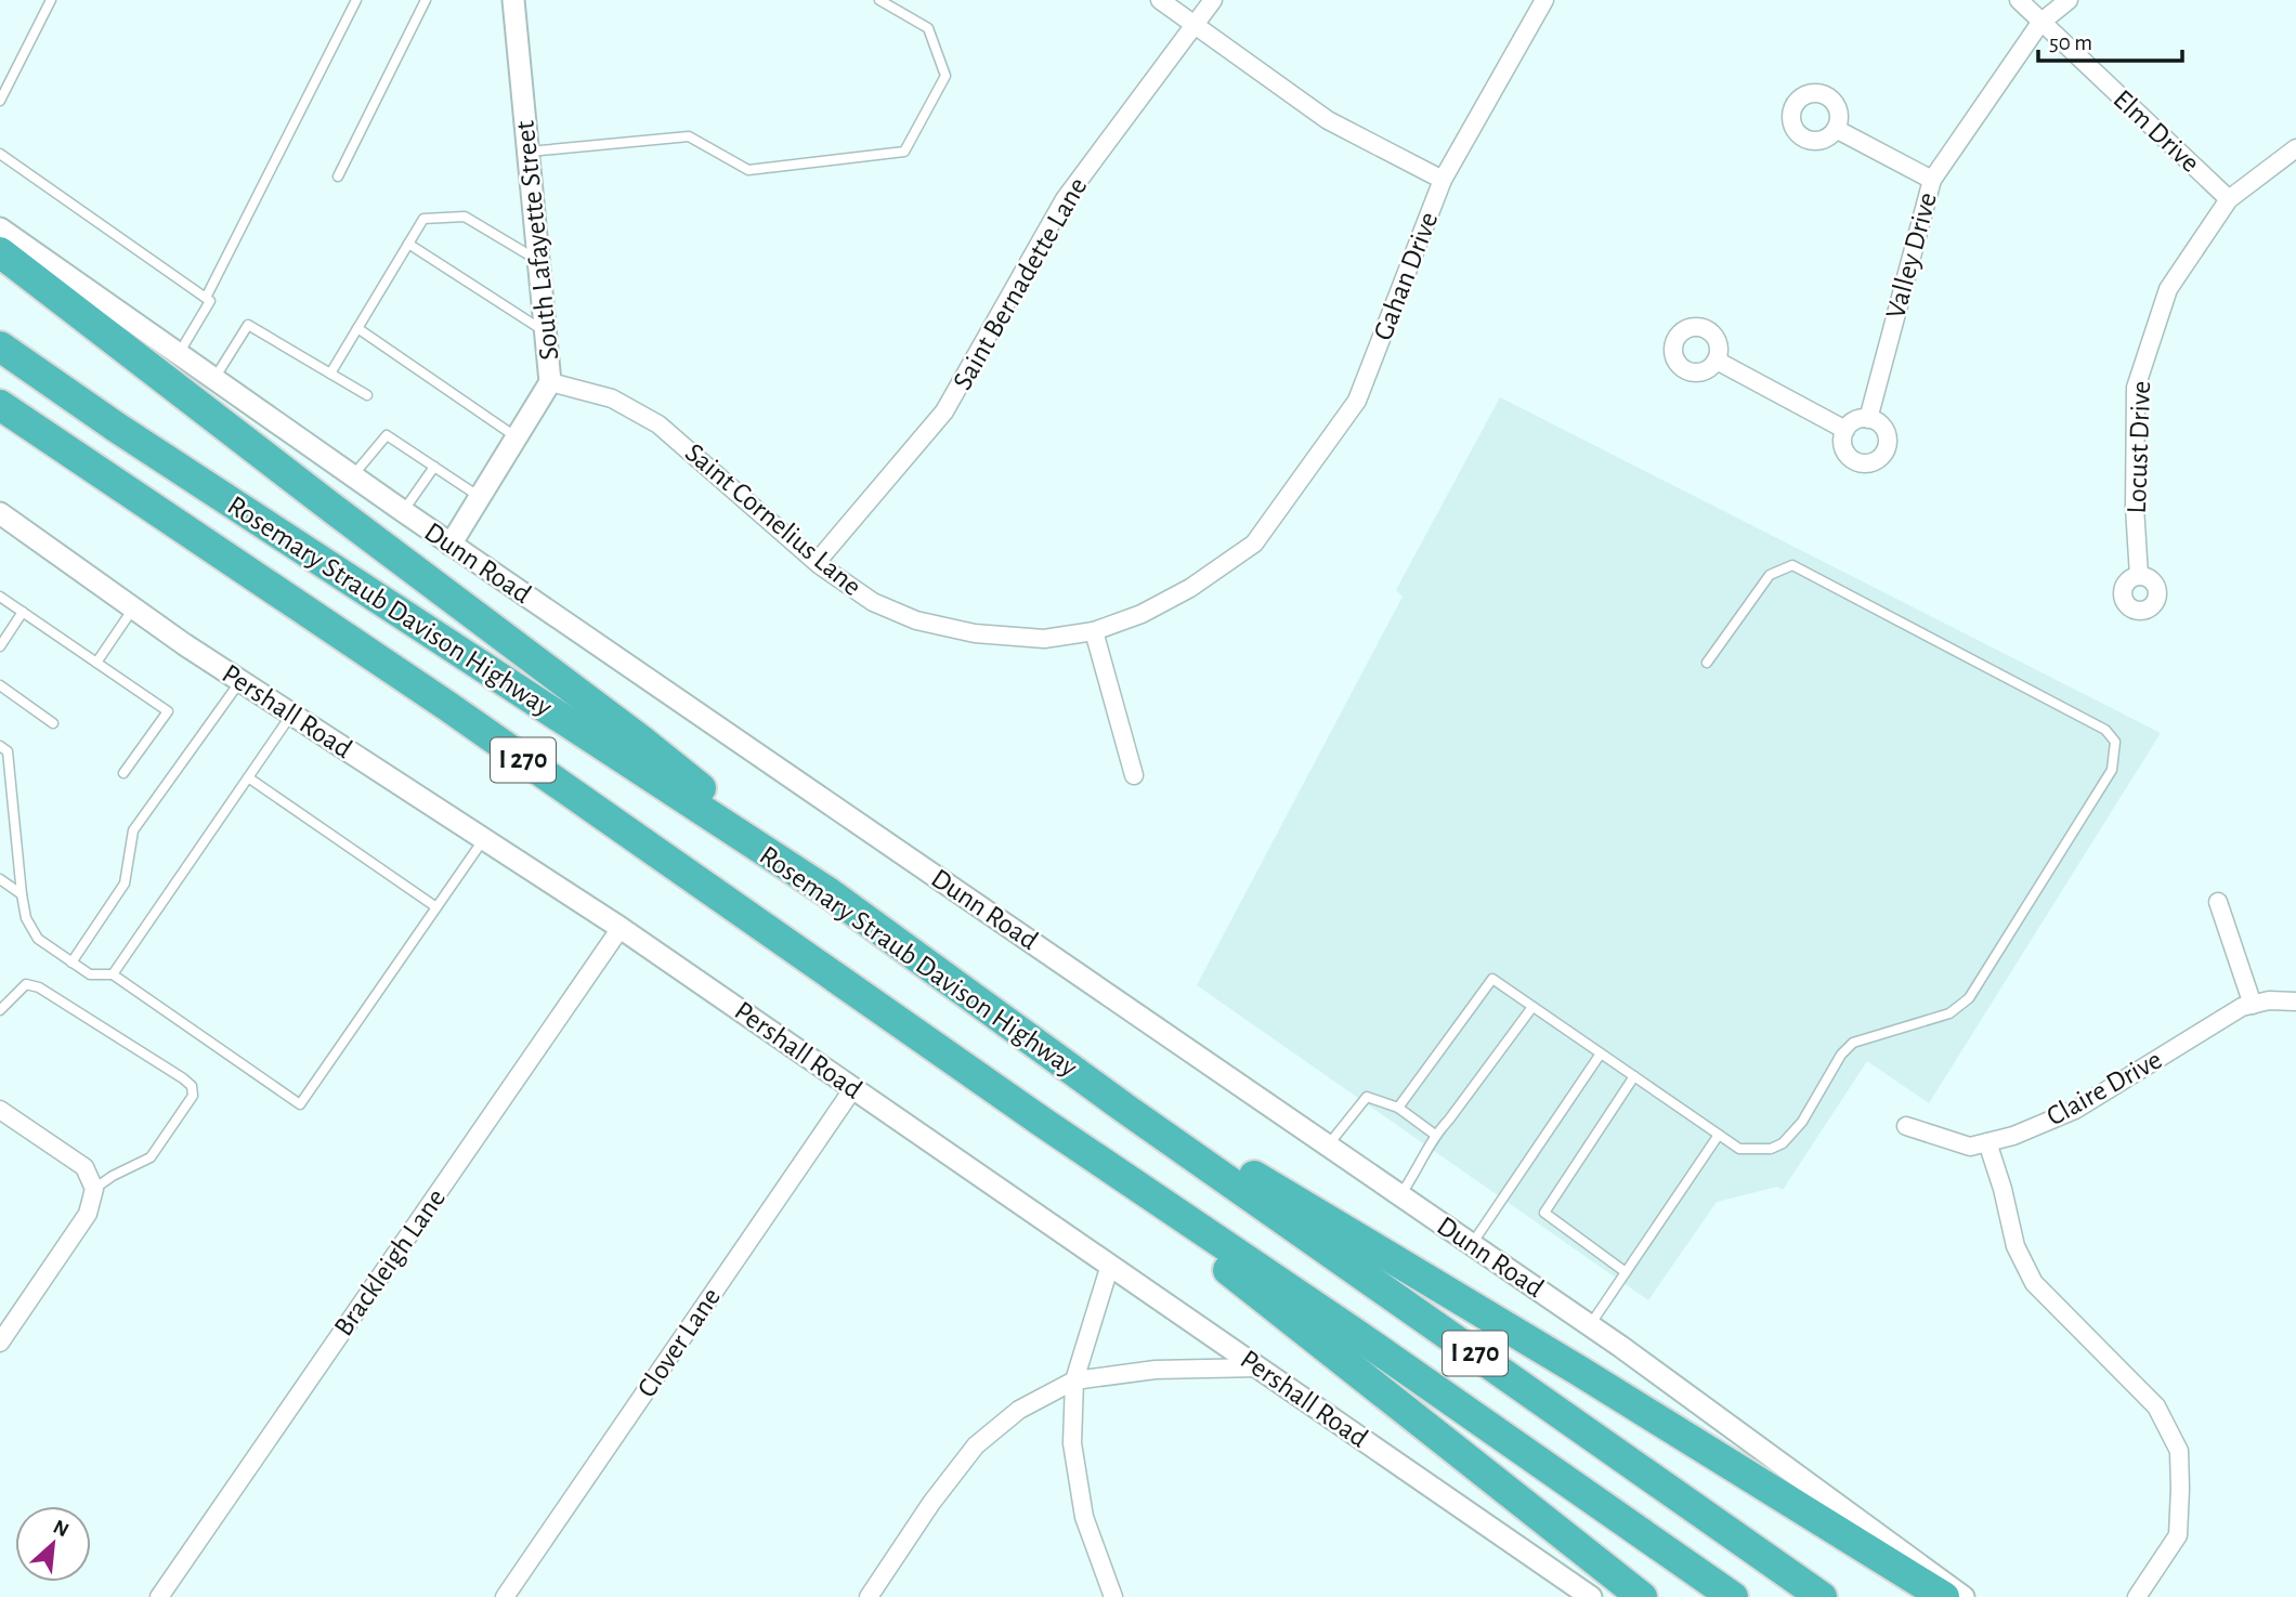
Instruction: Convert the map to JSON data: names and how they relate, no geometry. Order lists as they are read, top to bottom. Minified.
{"streets":{"highway":["Rosemary Straub Davison Highway","I 270"],"street":["Elm Drive","South Lafayette Street","Valley Drive","Gahan Drive","Saint Bernadette Lane","Locust Drive","Saint Cornelius Lane","Dunn Road","Pershall Road","Claire Drive","Brackleigh Lane","Clover Lane"]},"crossings":[["Elm Drive","Valley Drive"],["Elm Drive","Locust Drive"],["South Lafayette Street","Saint Cornelius Lane"],["South Lafayette Street","Dunn Road"],["Gahan Drive","Saint Cornelius Lane"],["Saint Bernadette Lane","Saint Cornelius Lane"],["Pershall Road","Brackleigh Lane"],["Pershall Road","Clover Lane"]],"scale_bar":"50 m","north":"top right"}
